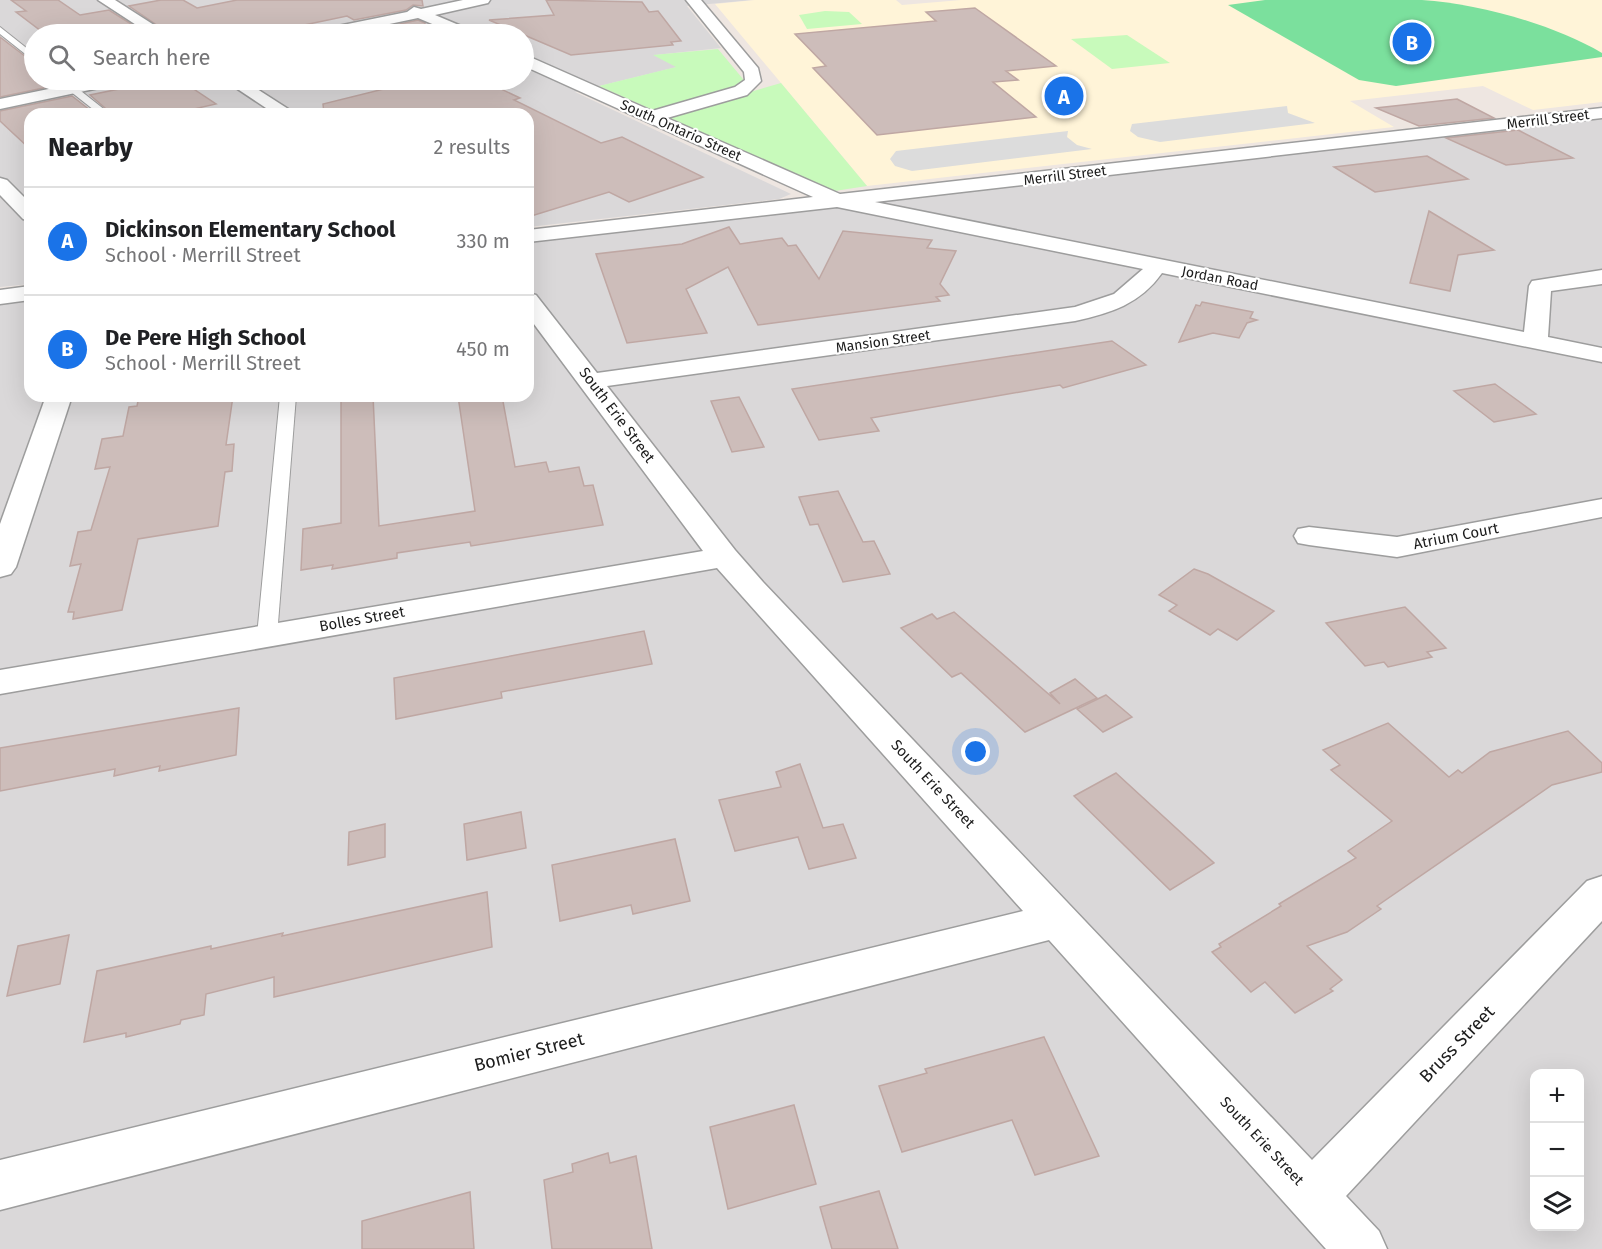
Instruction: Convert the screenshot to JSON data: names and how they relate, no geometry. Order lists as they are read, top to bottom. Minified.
{"streets":{"street":["Merrill Street","South Ontario Street","Jordan Road","Mansion Street","South Erie Street","Atrium Court","Bolles Street","Bruss Street","Bomier Street"]},"crossings":[["Merrill Street","South Ontario Street"],["Merrill Street","Jordan Road"],["South Ontario Street","Jordan Road"],["Jordan Road","Mansion Street"],["Mansion Street","South Erie Street"],["South Erie Street","Bolles Street"],["South Erie Street","Bruss Street"],["South Erie Street","Bomier Street"]],"page":{"pins":["B","A"],"search":"Search here","heading":["Nearby","2 results"],"list":[{"mark":"A","name":"Dickinson Elementary School","note":"School · Merrill Street","value":"330 m"},{"mark":"B","name":"De Pere High School","note":"School · Merrill Street","value":"450 m"}],"map_buttons":["+","−"]}}
